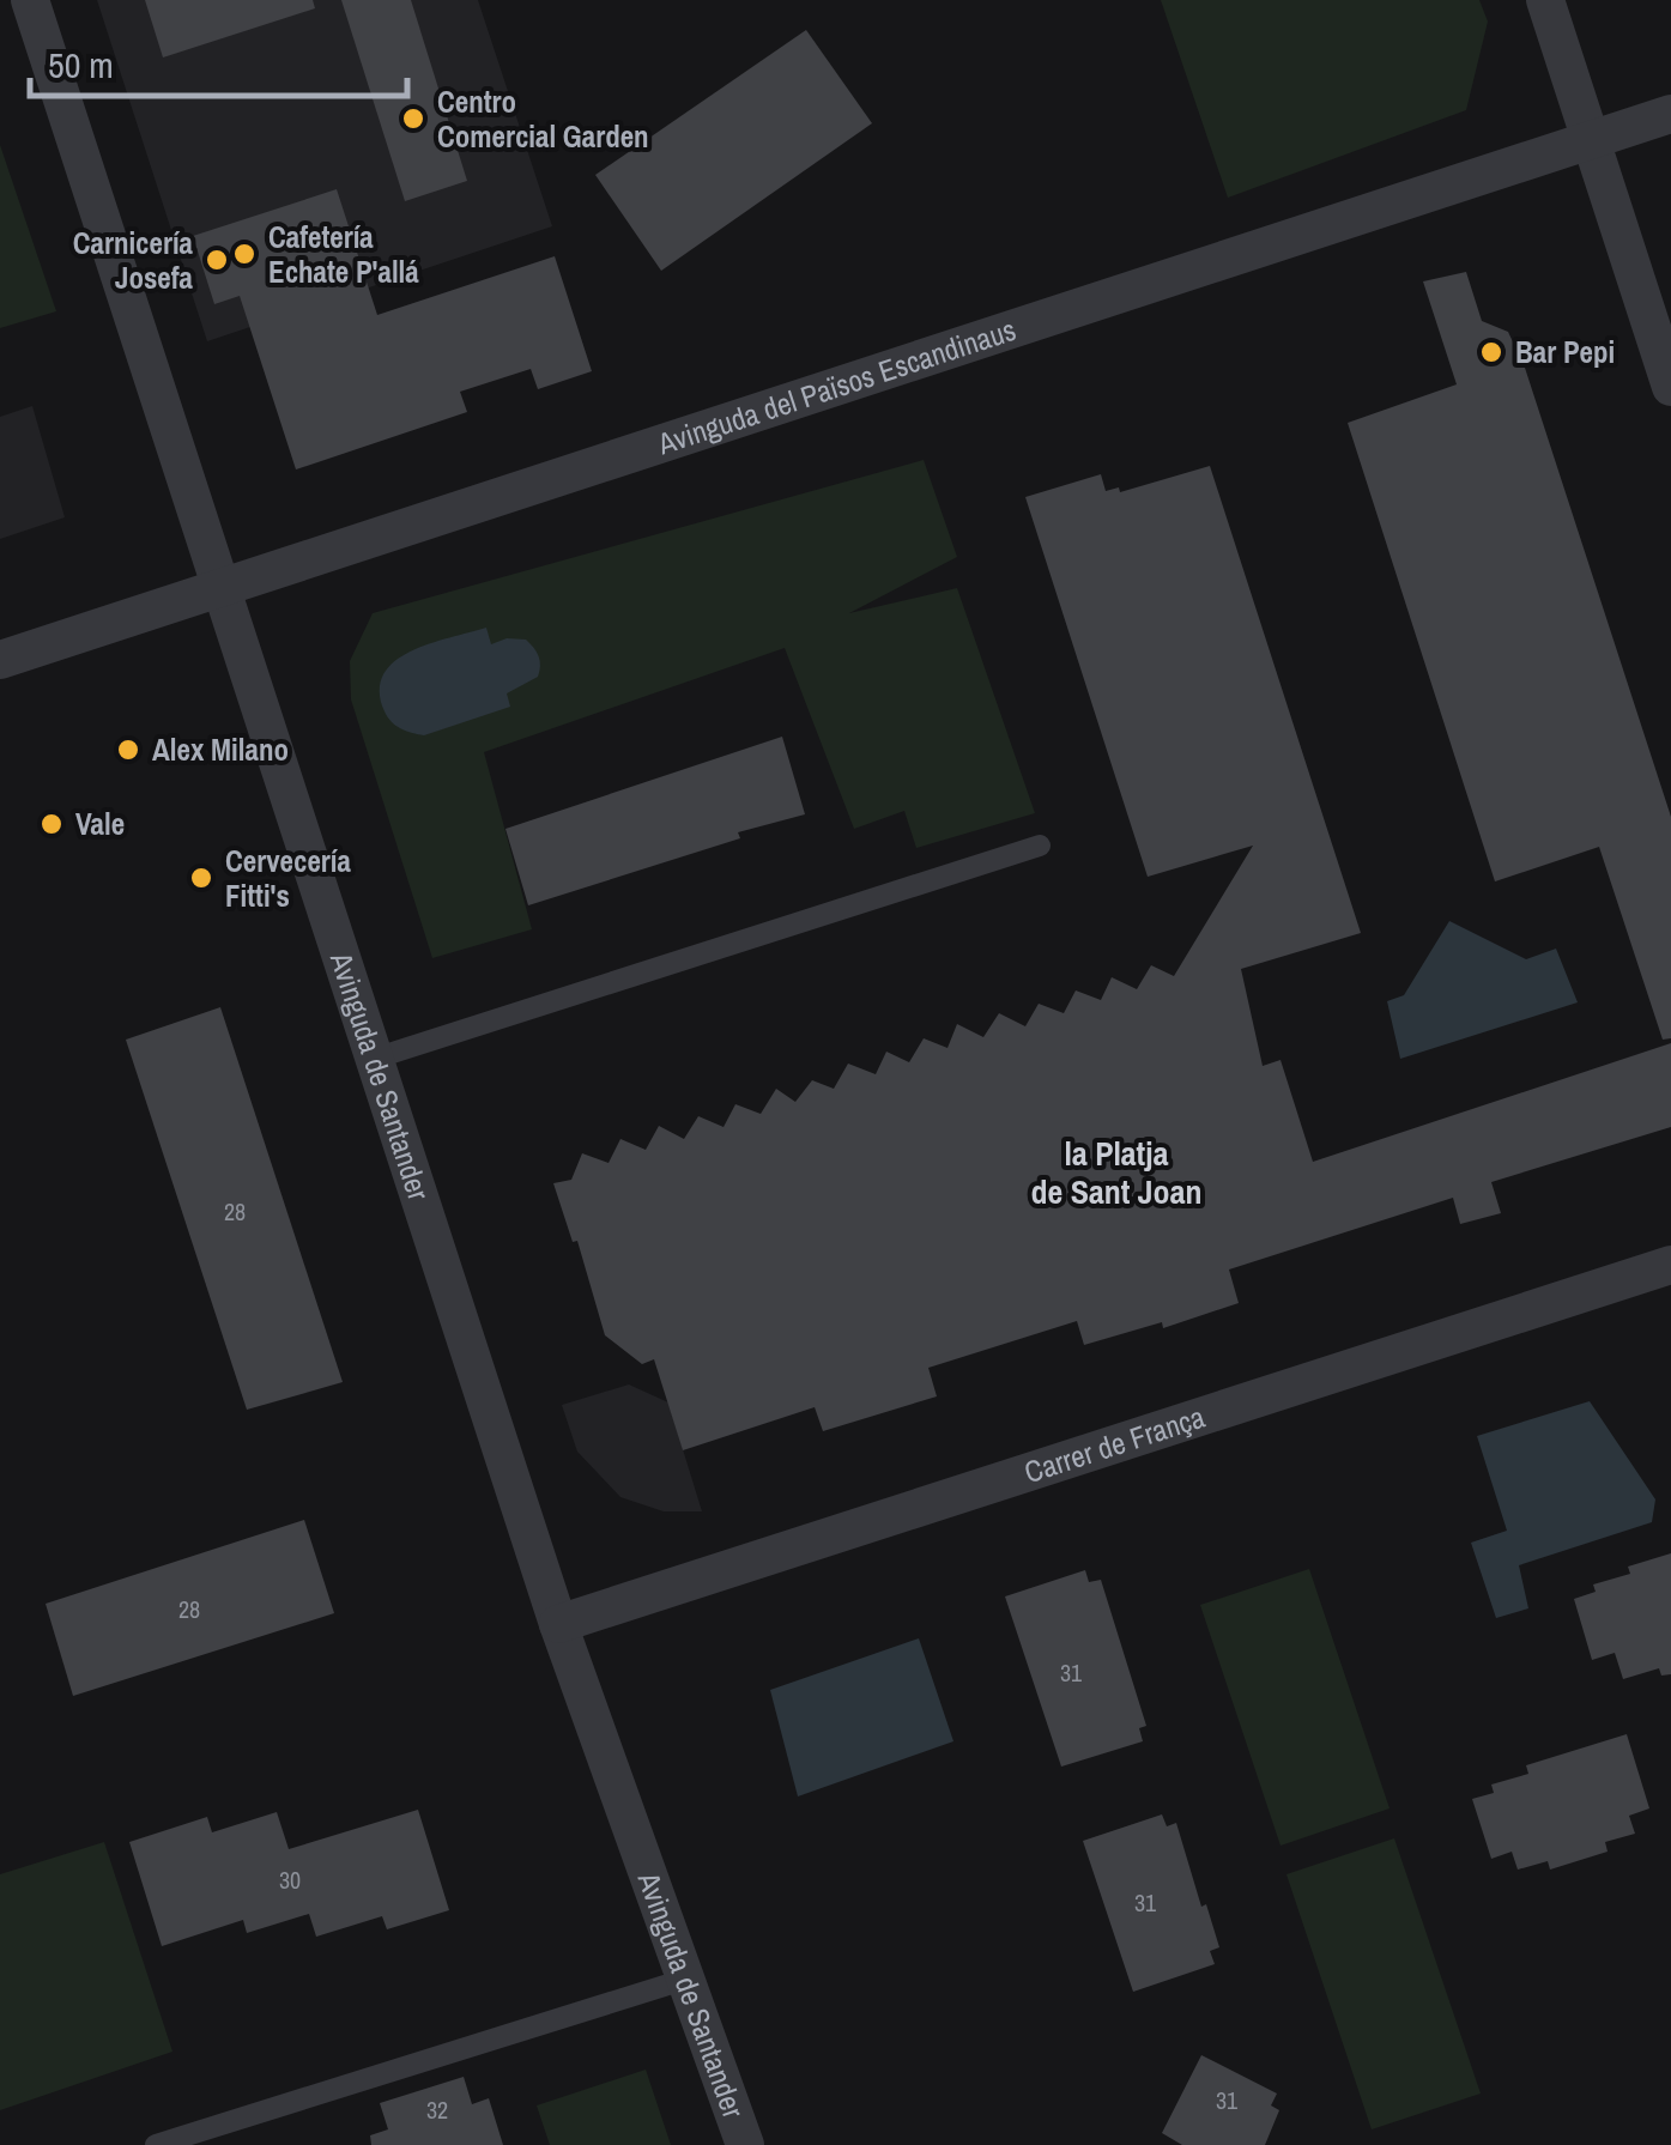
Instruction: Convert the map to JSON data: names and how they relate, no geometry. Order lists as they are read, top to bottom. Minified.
{"streets":{"street":["Avinguda del Països Escandinaus","Avinguda de Santander","Carrer de França"]},"crossings":[["Avinguda del Països Escandinaus","Avinguda de Santander"],["Avinguda de Santander","Carrer de França"]],"districts":["la Platja de Sant Joan"],"places":["Centro Comercial Garden","Cafetería Echate P'allá","Carnicería Josefa","Bar Pepi","Alex Milano","Vale","Cervecería Fitti's"],"house_numbers":["28","28","31","30","31","31","32"],"scale_bar":"50 m"}
